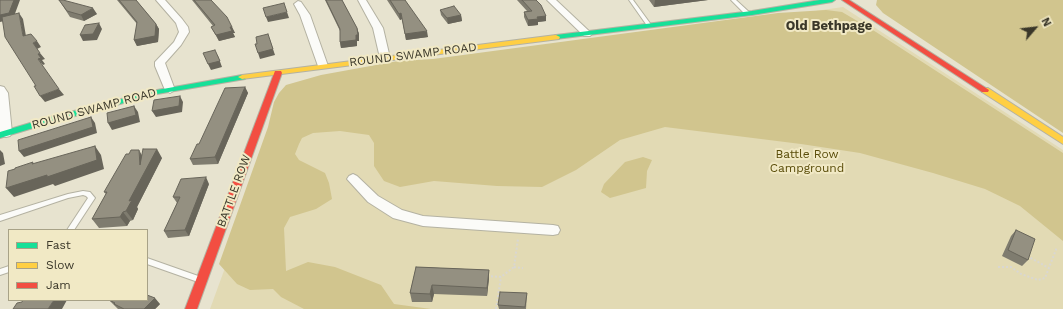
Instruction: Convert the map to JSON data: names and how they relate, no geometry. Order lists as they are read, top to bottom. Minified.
{"streets":{"main road":["ROUND SWAMP ROAD","BATTLE ROW"]},"crossings":[["ROUND SWAMP ROAD","BATTLE ROW"]],"districts":["Old Bethpage"],"parks":["Battle Row Campground"],"legend":["Fast","Slow","Jam"],"north":"top right"}
